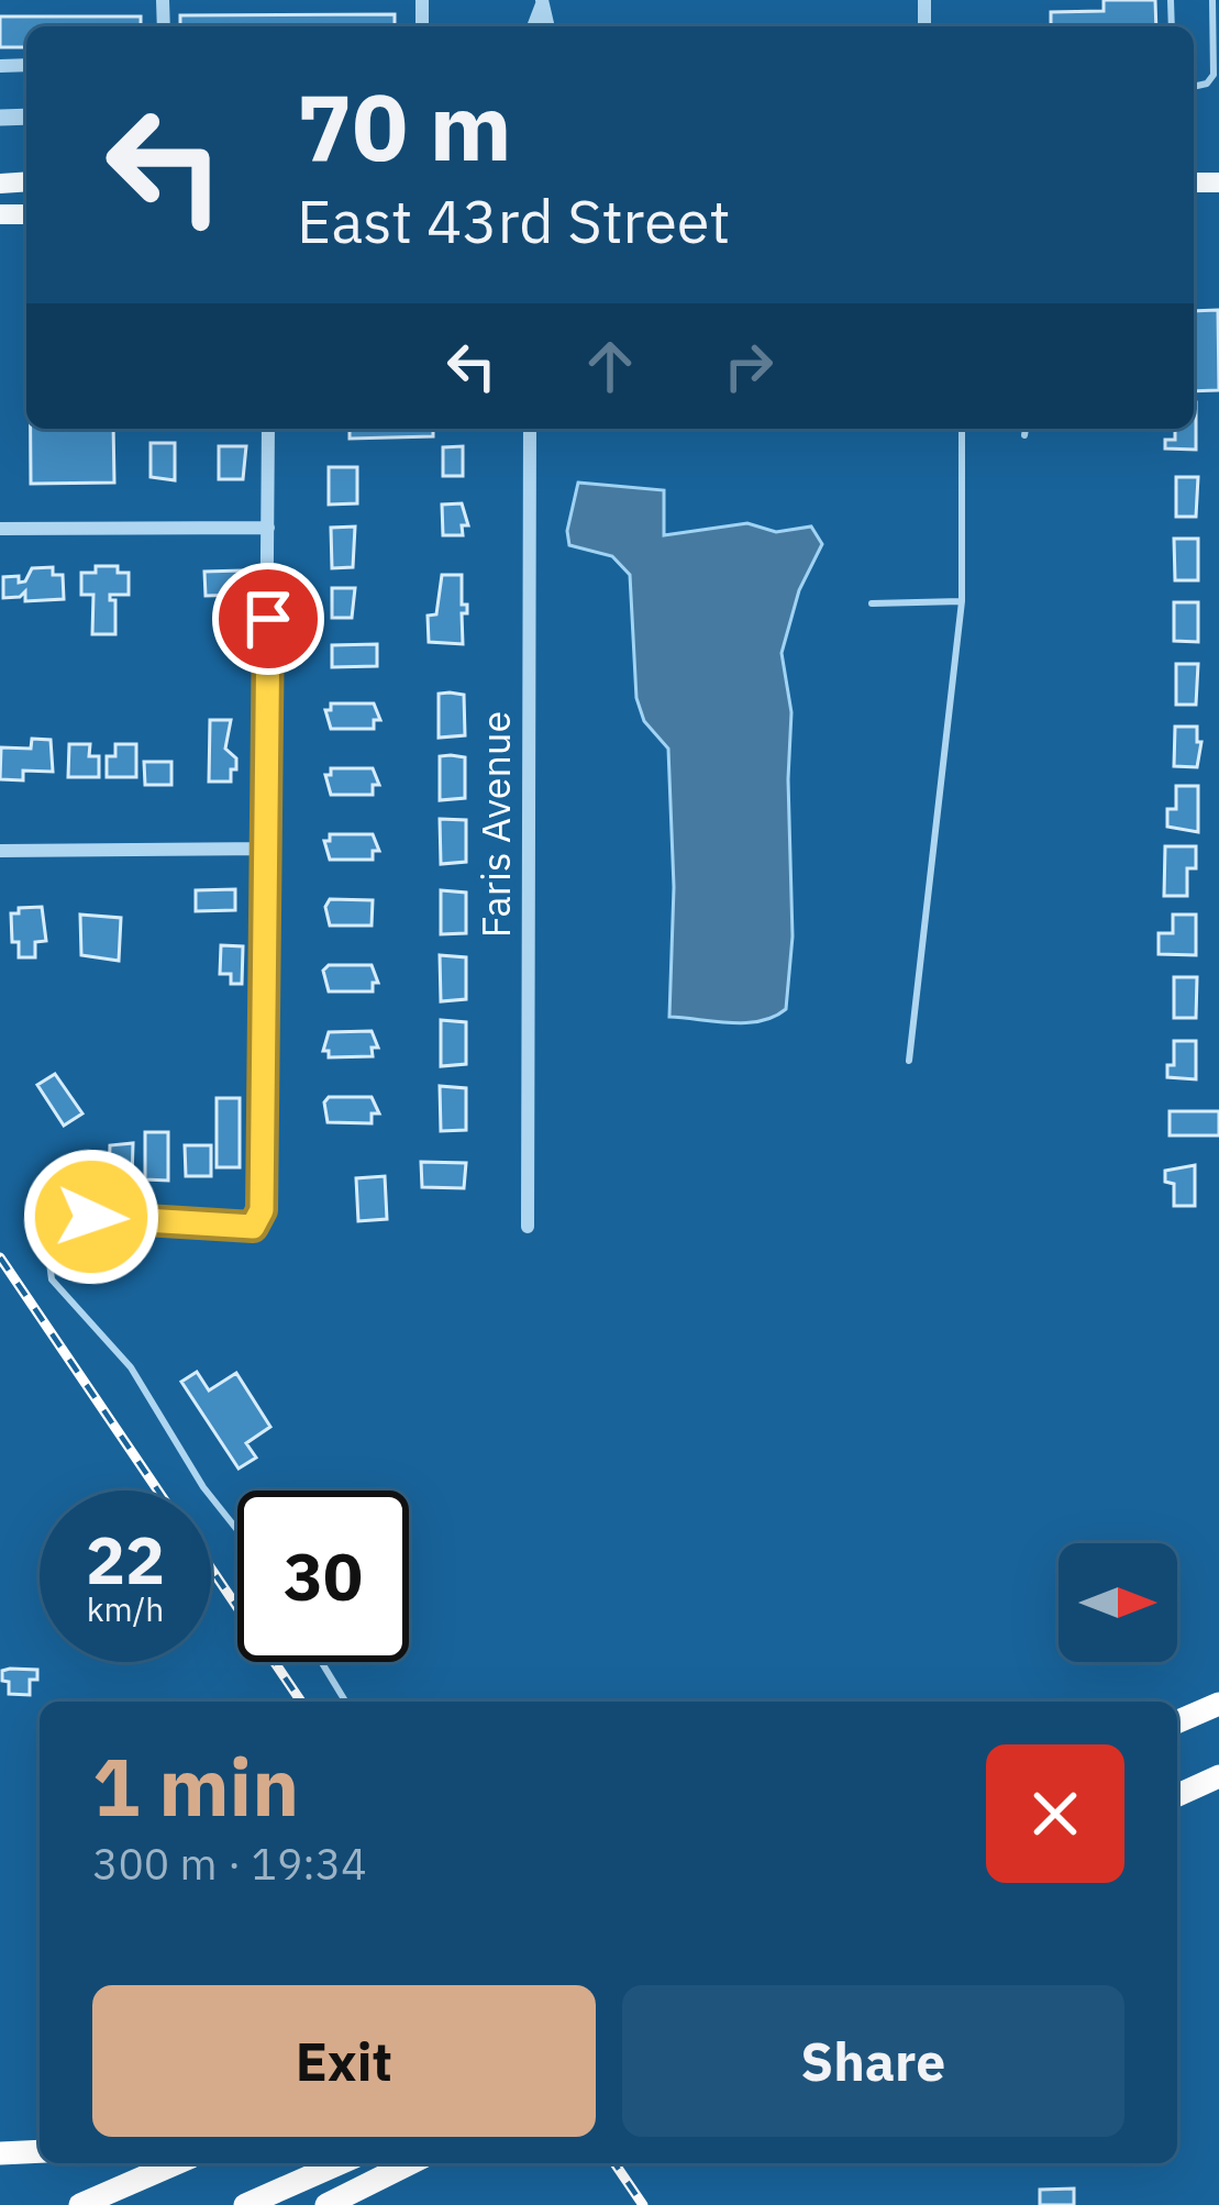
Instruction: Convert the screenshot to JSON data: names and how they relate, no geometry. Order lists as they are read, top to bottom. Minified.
{"streets":{"street":["Faris Avenue"]},"north":"right","page":{"turn":["70 m","East 43rd Street"],"speed":"22 km/h","limit":"30","heading":["1 min","300 m · 19:34"],"buttons":["Exit","Share"]}}
